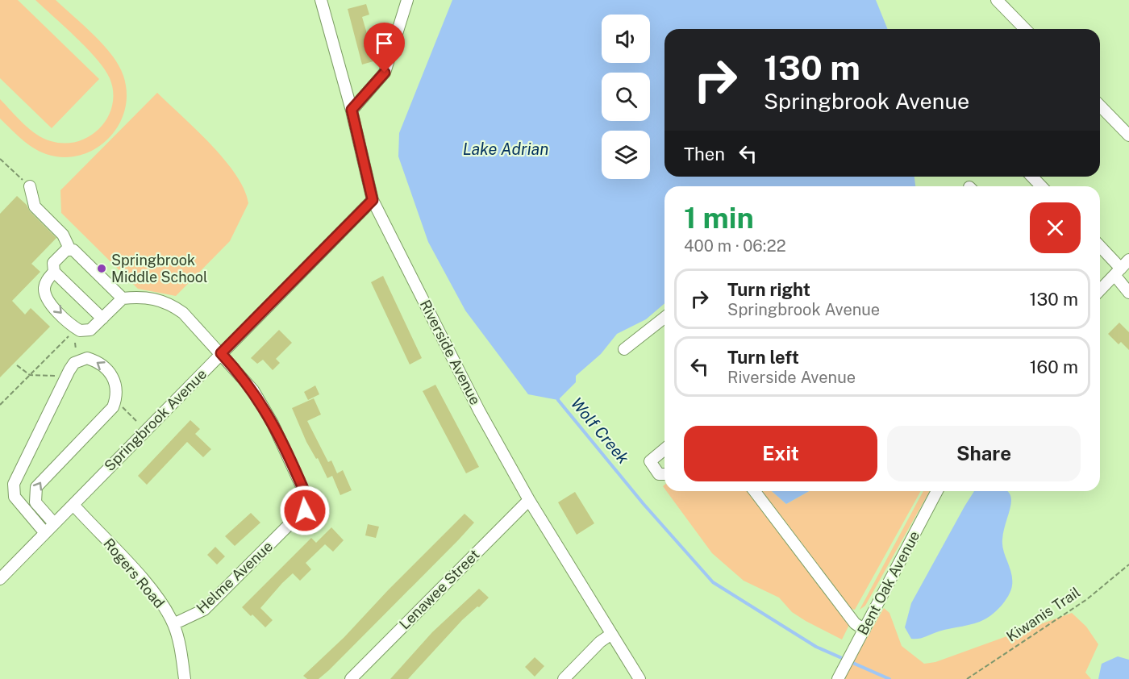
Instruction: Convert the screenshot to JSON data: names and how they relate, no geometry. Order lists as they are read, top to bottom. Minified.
{"streets":{"street":["Riverside Avenue","Springbrook Avenue","Rogers Road","Helme Avenue","Bent Oak Avenue","Lenawee Street"],"path":["Kiwanis Trail"]},"crossings":[["Riverside Avenue","Springbrook Avenue"],["Riverside Avenue","Lenawee Street"],["Springbrook Avenue","Rogers Road"],["Springbrook Avenue","Helme Avenue"],["Rogers Road","Helme Avenue"]],"water":["Lake Adrian","Wolf Creek"],"places":["Springbrook Middle School"],"page":{"turn":["130 m","Springbrook Avenue"],"then":"Then","heading":["1 min","400 m · 06:22"],"list":[{"name":"Turn right","note":"Springbrook Avenue","value":"130 m"},{"name":"Turn left","note":"Riverside Avenue","value":"160 m"}],"buttons":["Exit","Share"]}}
